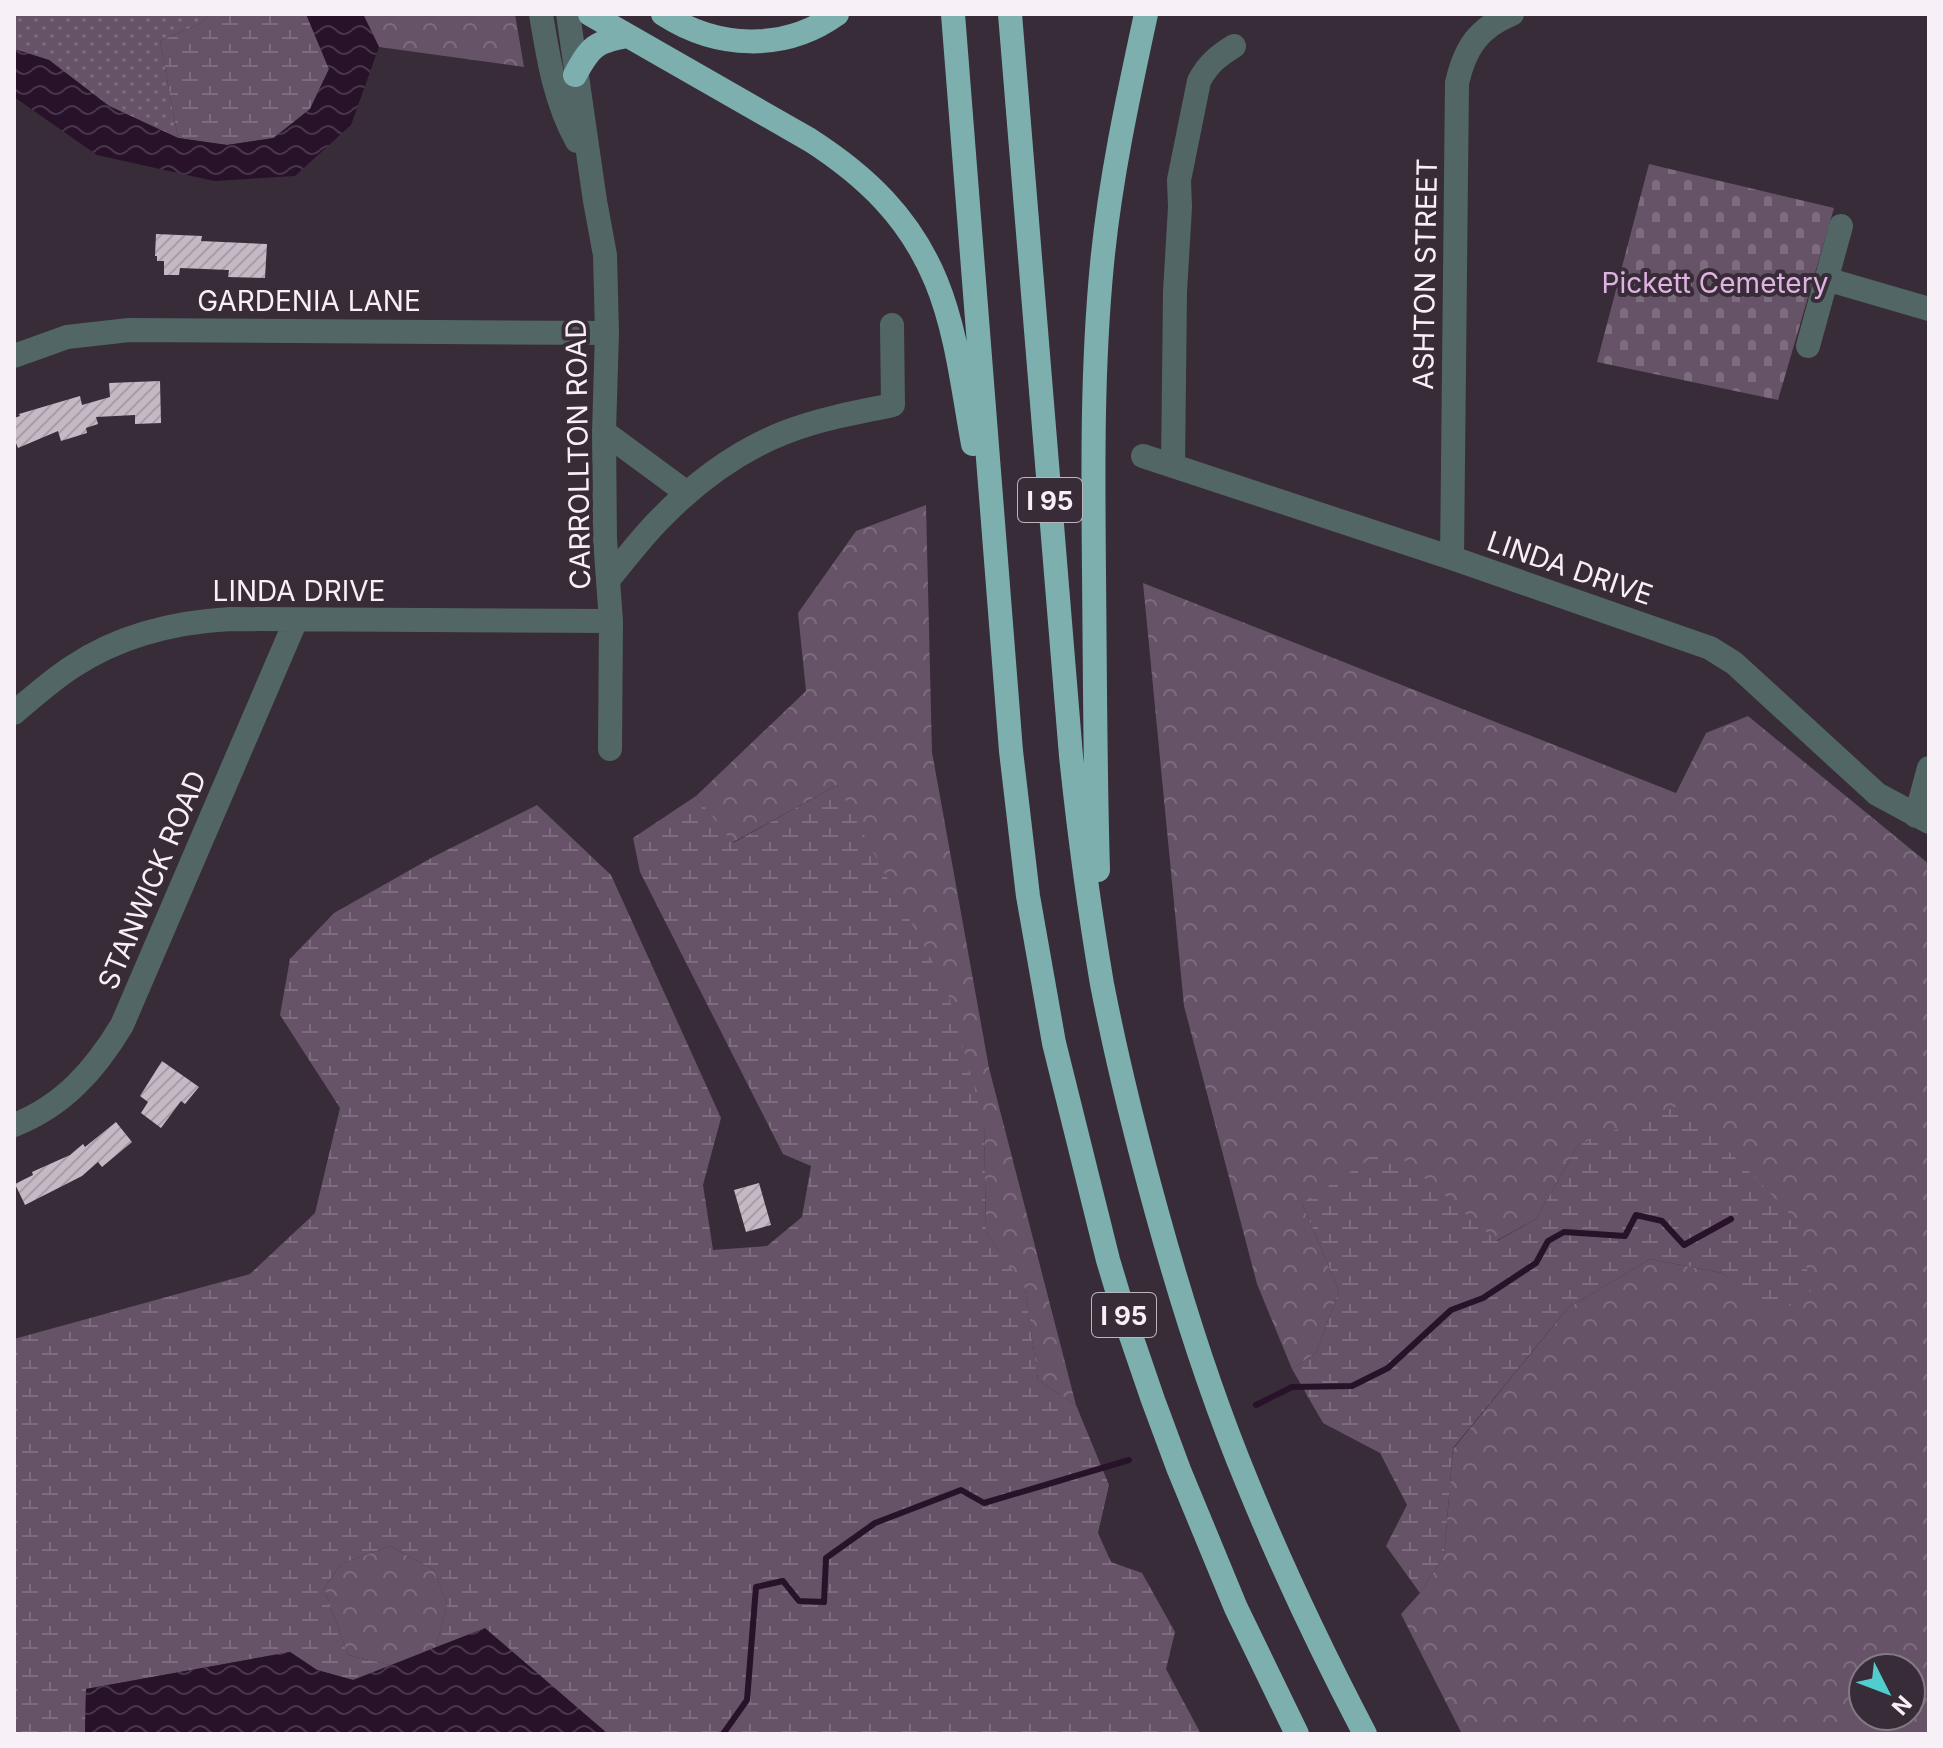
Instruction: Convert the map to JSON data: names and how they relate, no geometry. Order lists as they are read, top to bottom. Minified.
{"streets":{"highway":["I 95"],"street":["ASHTON STREET","GARDENIA LANE","CARROLLTON ROAD","LINDA DRIVE","STANWICK ROAD"]},"crossings":[["ASHTON STREET","LINDA DRIVE"],["GARDENIA LANE","CARROLLTON ROAD"],["CARROLLTON ROAD","LINDA DRIVE"],["LINDA DRIVE","STANWICK ROAD"]],"parks":["Pickett Cemetery"],"north":"bottom right"}
